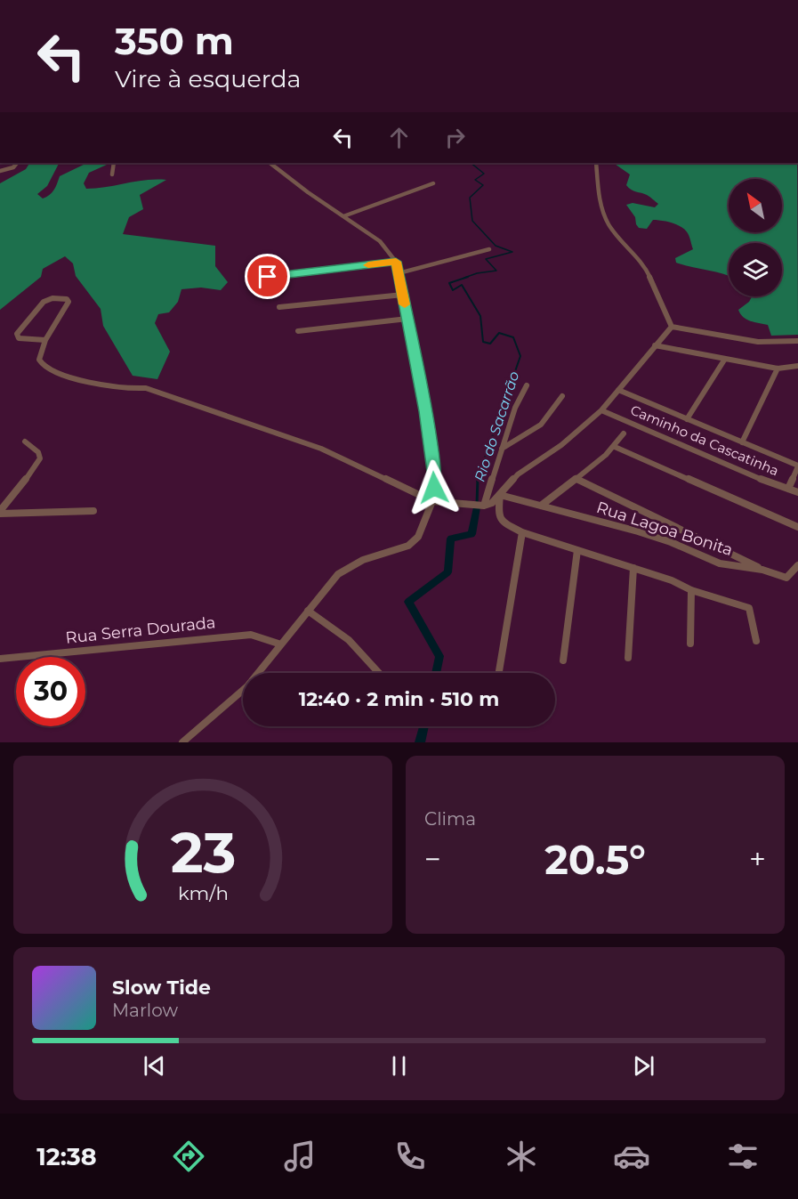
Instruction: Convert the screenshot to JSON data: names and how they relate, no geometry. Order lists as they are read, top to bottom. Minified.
{"streets":{"street":["Caminho da Cascatinha","Rua Lagoa Bonita","Rua Serra Dourada"]},"water":["Rio do Sacarrão"],"north":"top left","page":{"turn":["350 m","Vire à esquerda"],"limit":"30","trip":"12:40 · 2 min · 510 m","tile":"Clima","heat":["−","20.5°","+"],"song":["Slow Tide","Marlow"],"tabs":"12:38","gauge":["23","km/h"]}}
